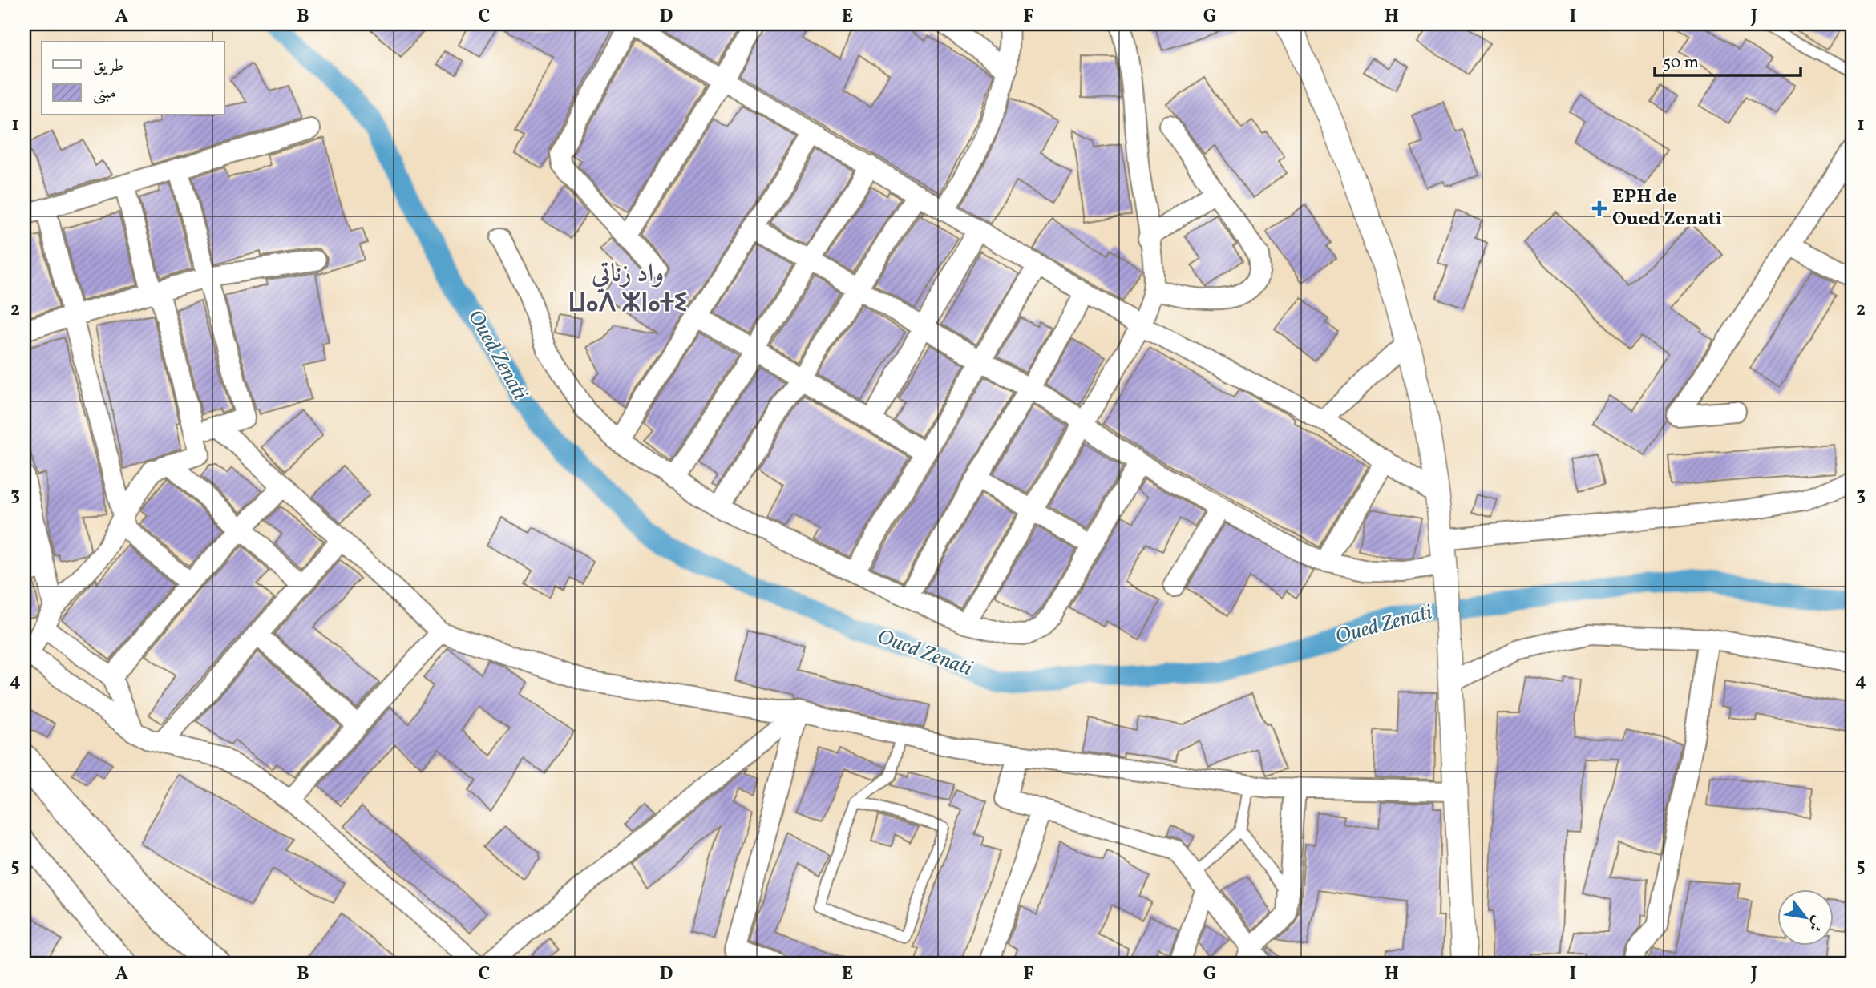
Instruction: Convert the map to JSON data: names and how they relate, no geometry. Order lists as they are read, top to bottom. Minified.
{"districts":["واد زناتي ⵡⴰⴷ ⵣⵏⴰⵜⵉ"],"water":["Oued Zenati"],"places":{"health":["EPH de Oued Zenati"]},"legend":["طريق","مبنى"],"scale_bar":"50 m","north":"bottom right","grid":{"columns":["A","B","C","D","E","F","G","H","I","J"],"rows":["1","2","3","4","5"]}}
